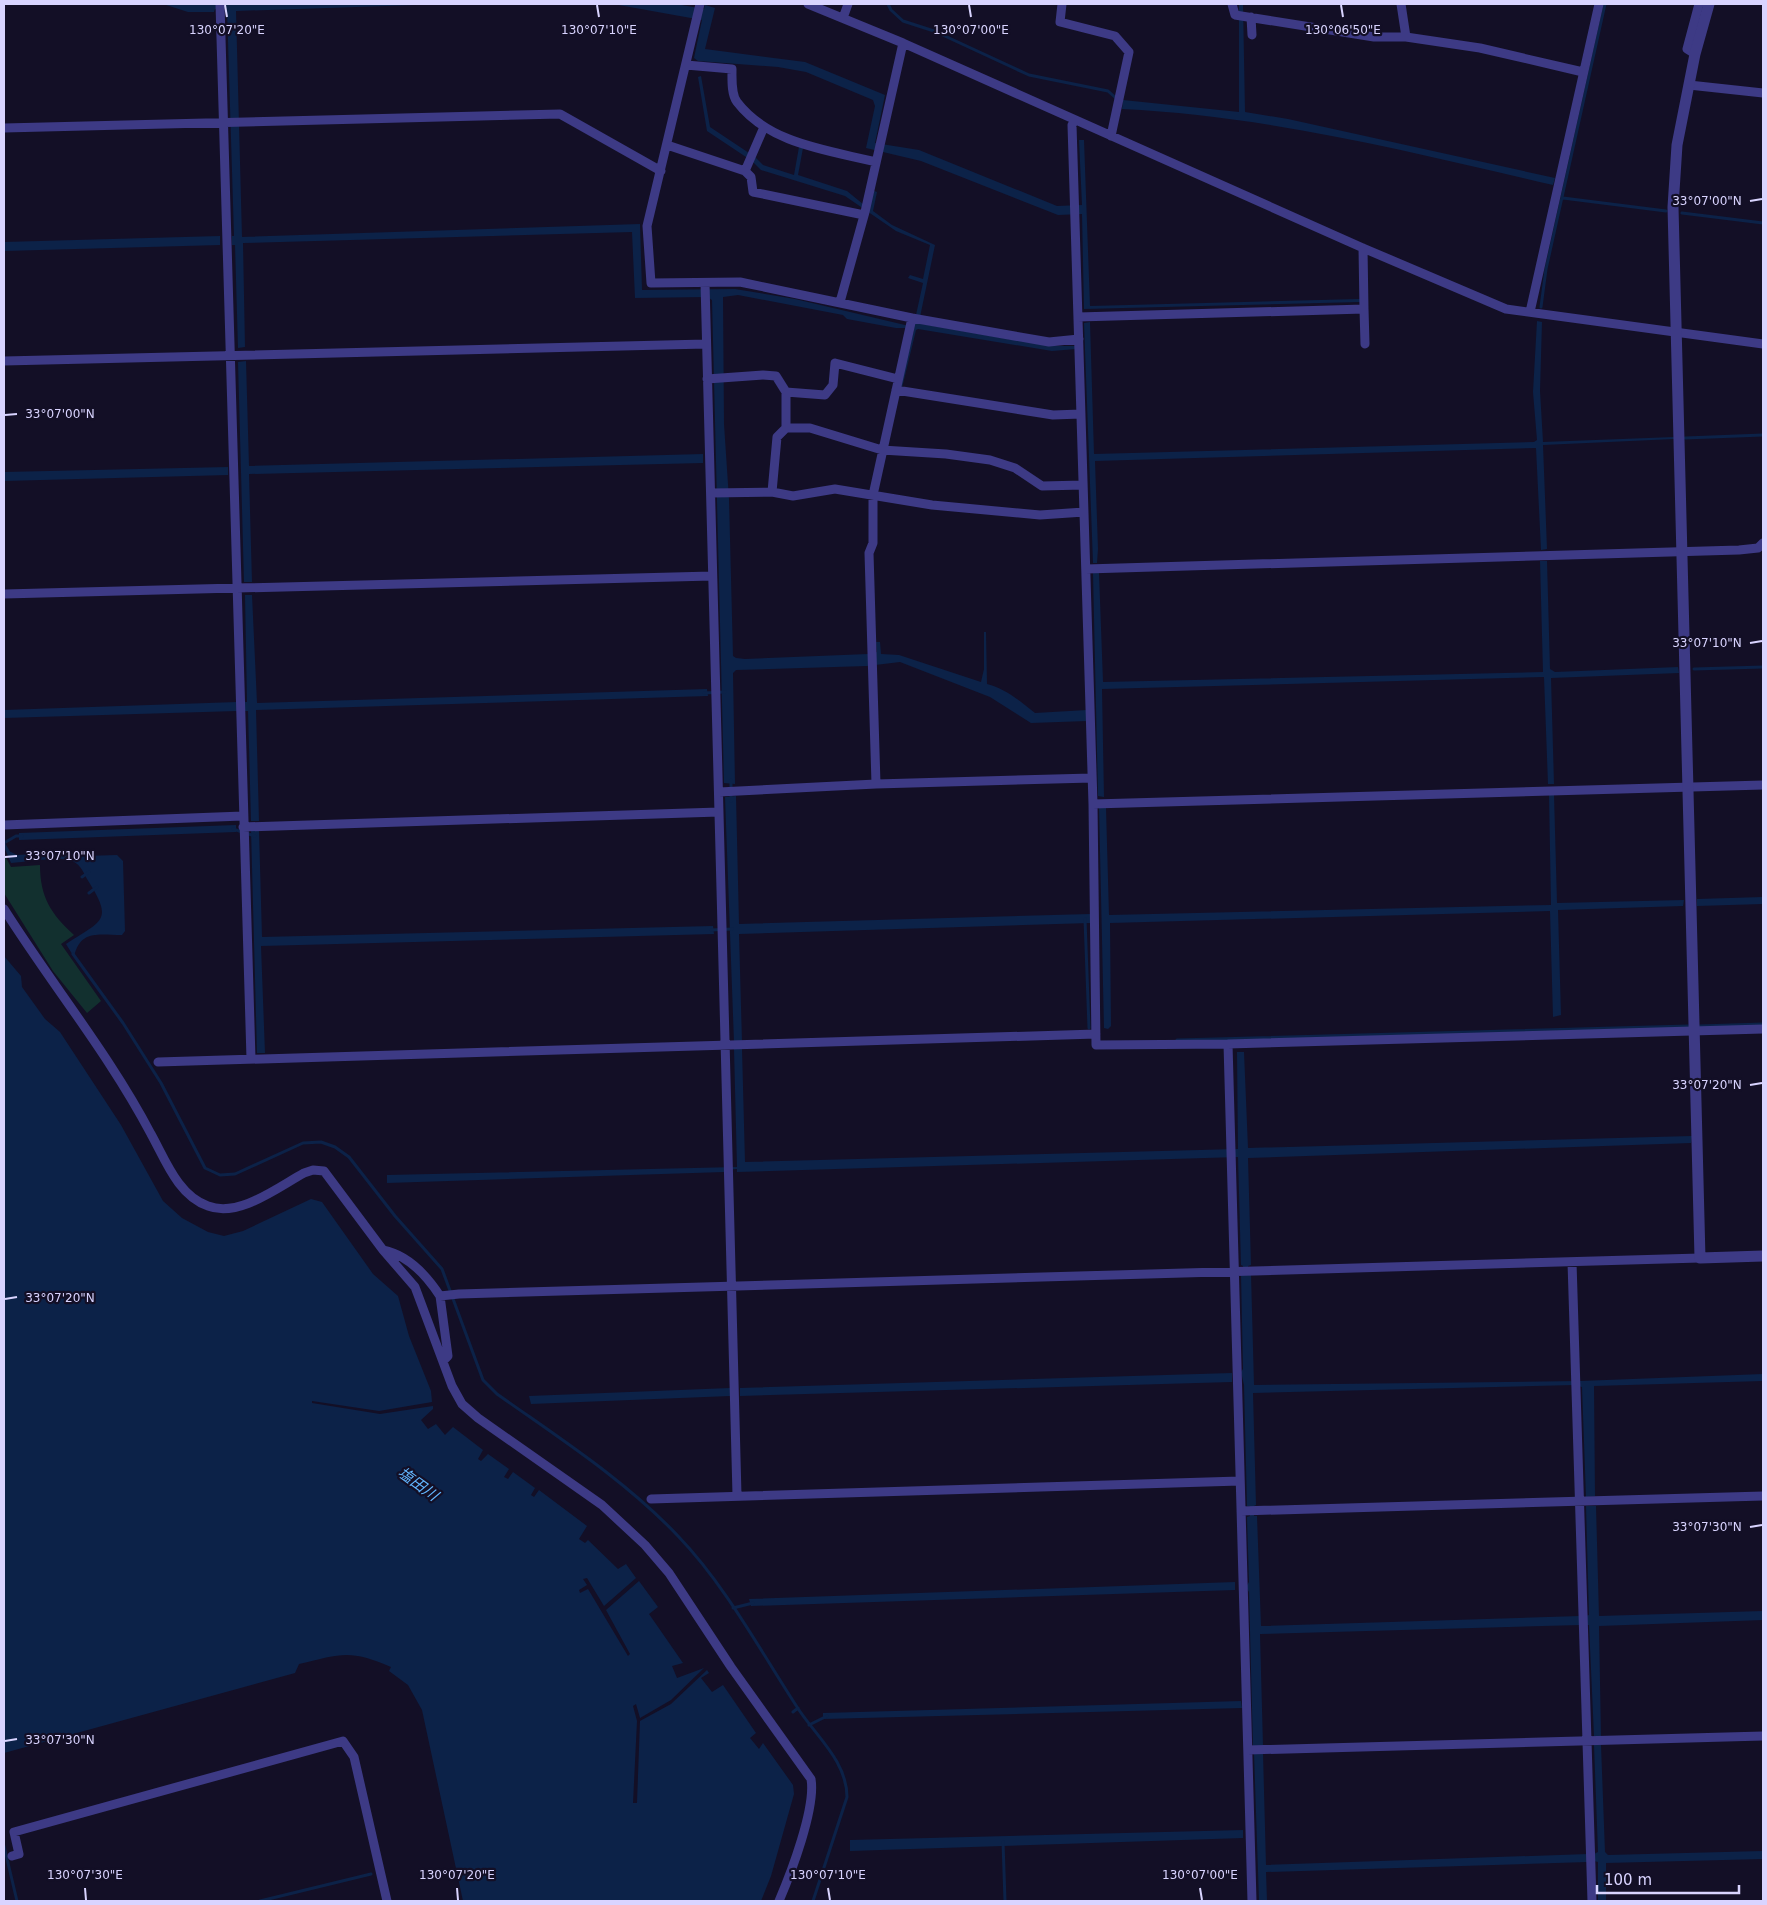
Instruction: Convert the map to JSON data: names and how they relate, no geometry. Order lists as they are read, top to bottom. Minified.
{"water":["塩田川"],"scale_bar":"100 m","coordinates":["130°07'20\"E","130°07'10\"E","130°07'00\"E","130°06'50\"E","33°07'00\"N","33°07'10\"N","33°07'20\"N","33°07'30\"N","130°07'30\"E"]}
